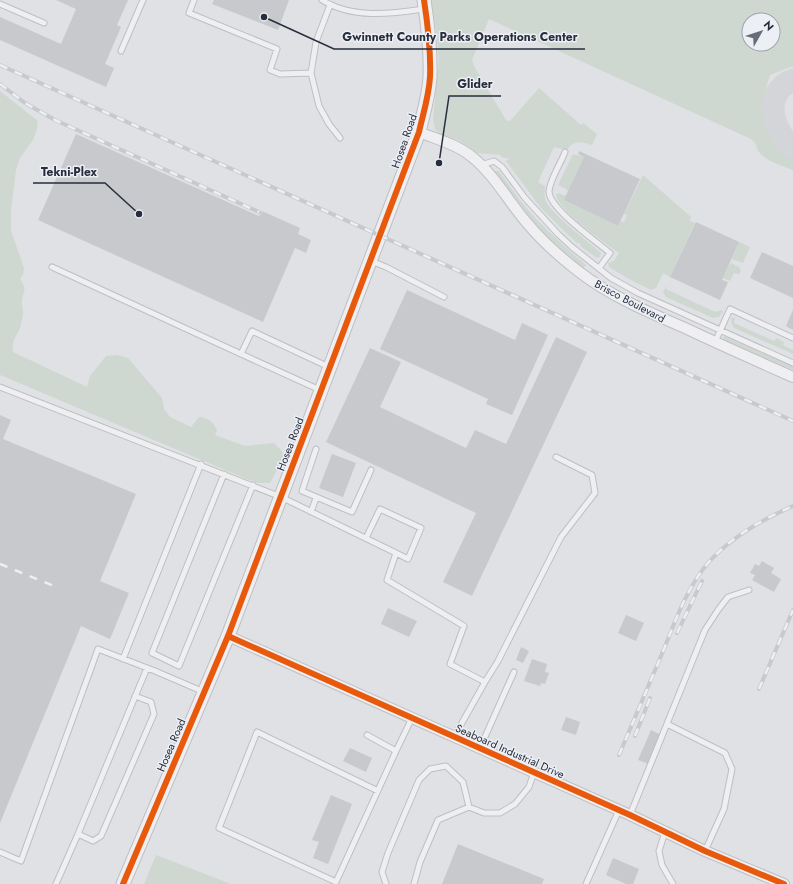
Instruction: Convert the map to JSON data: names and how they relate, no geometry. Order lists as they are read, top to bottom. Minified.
{"streets":{"street":["Hosea Road","Brisco Boulevard","Seaboard Industrial Drive"]},"crossings":[["Hosea Road","Brisco Boulevard"],["Hosea Road","Seaboard Industrial Drive"]],"places":["Gwinnett County Parks Operations Center","Glider","Tekni-Plex"],"north":"top right"}
